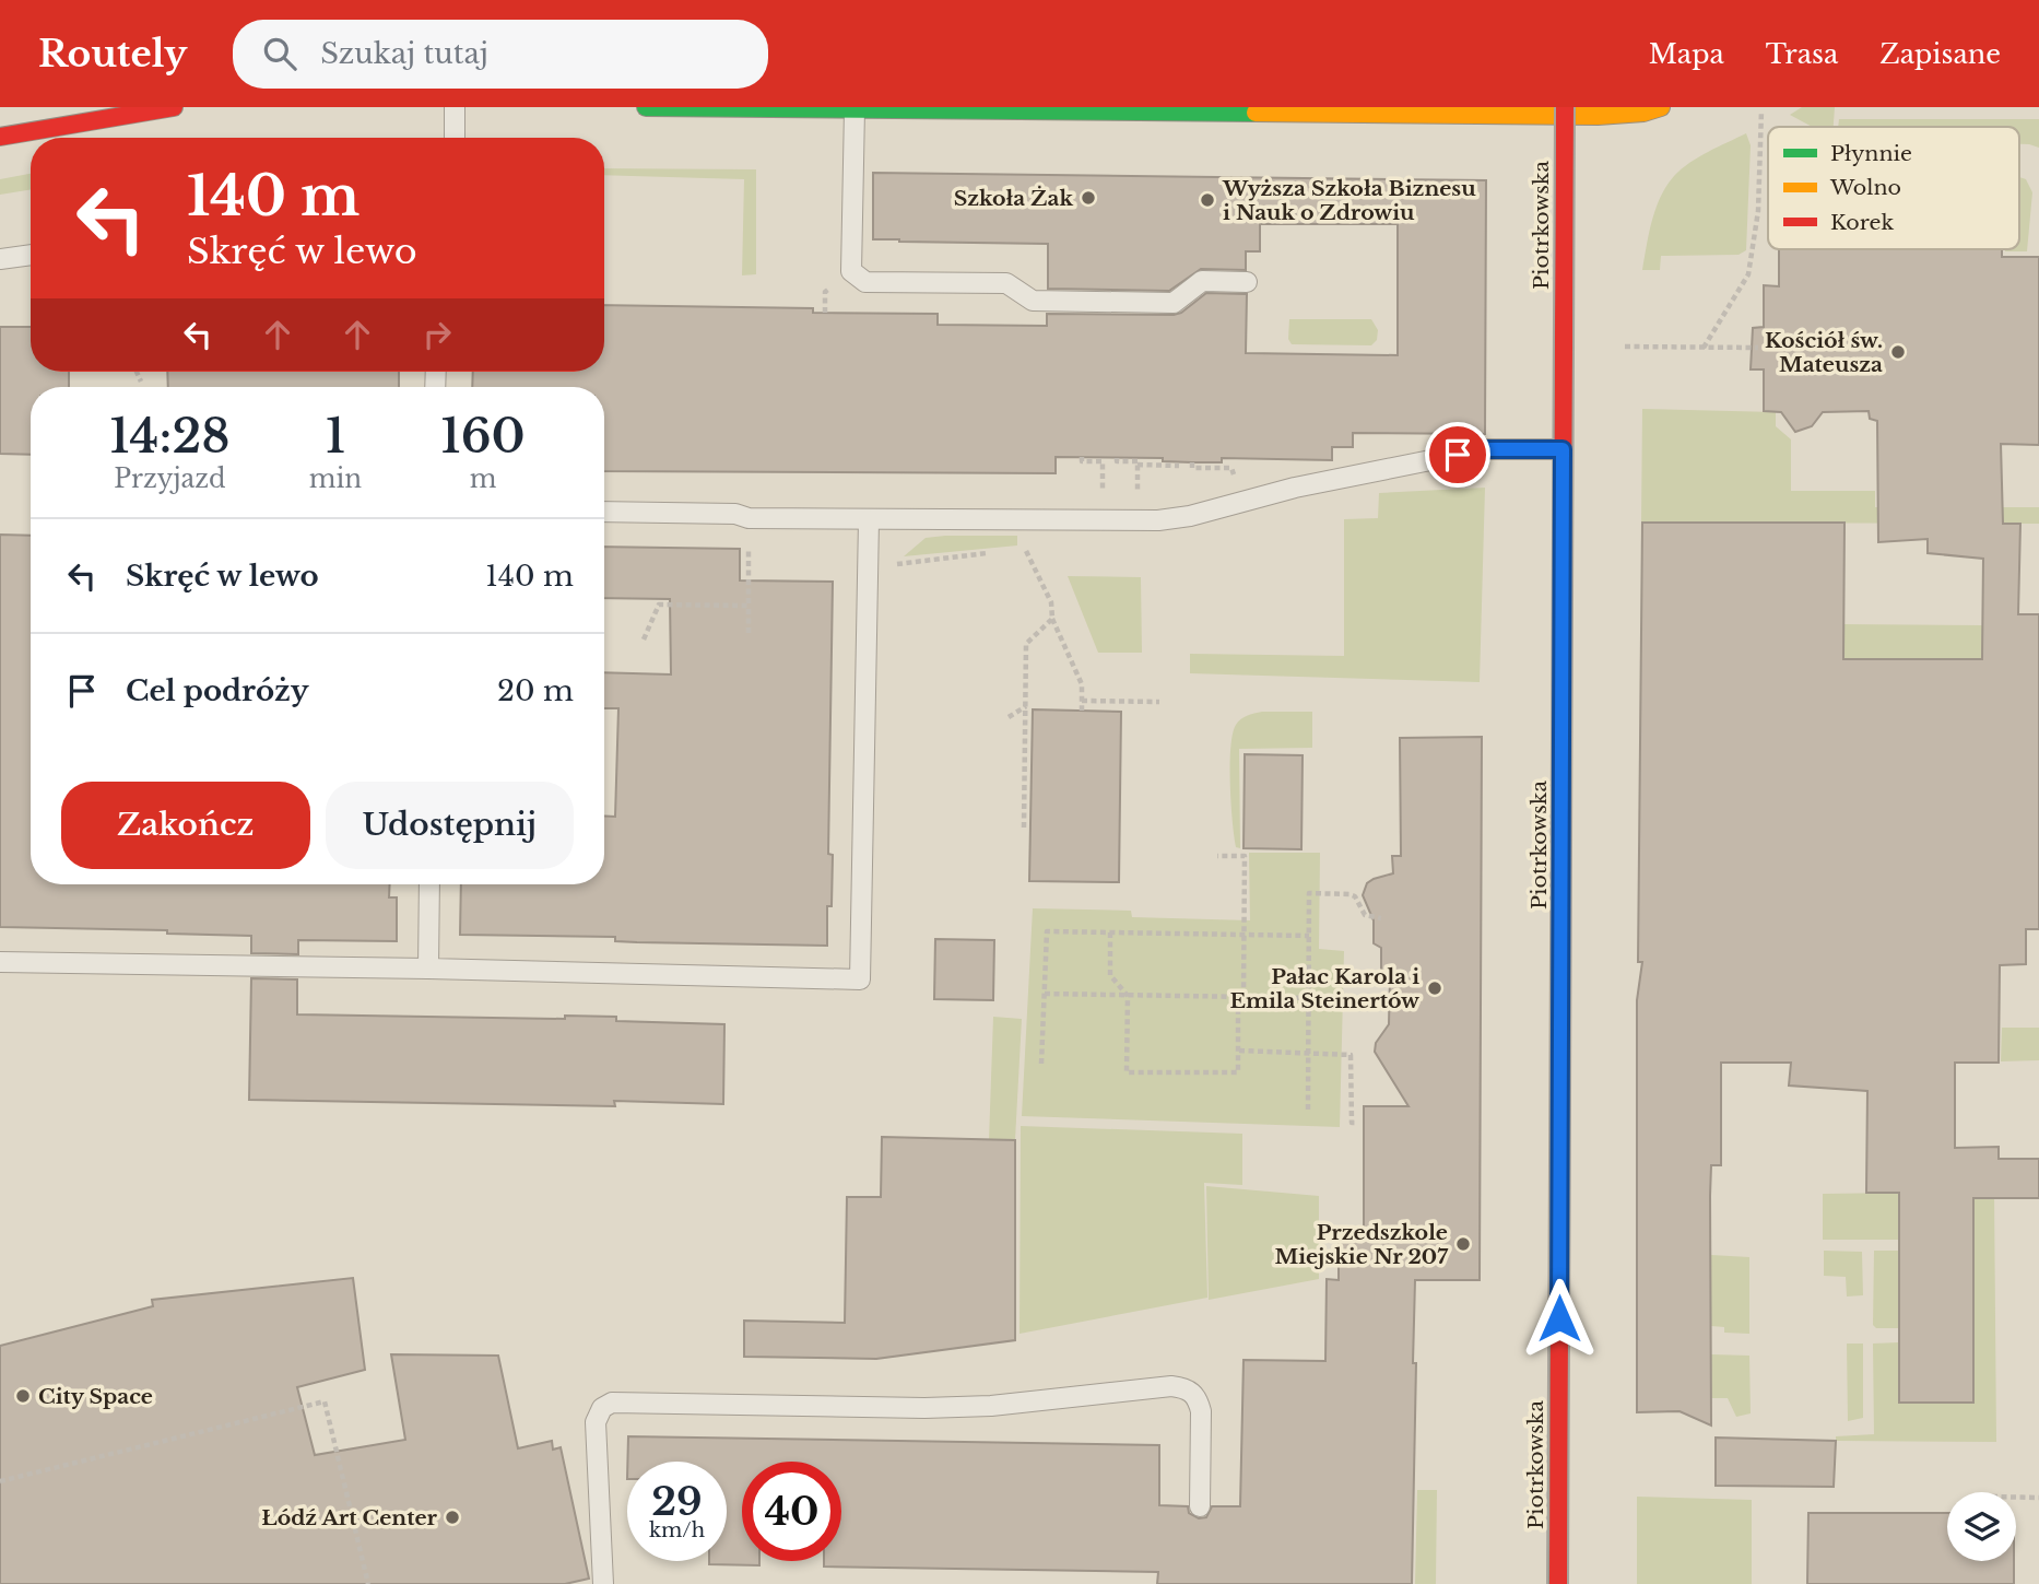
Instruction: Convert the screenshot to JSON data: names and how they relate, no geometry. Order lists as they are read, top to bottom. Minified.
{"streets":{"street":["Piotrkowska"]},"places":["Szkoła Żak","Wyższa Szkoła Biznesu i Nauk o Zdrowiu","Kościół św. Mateusza","Pałac Karola i Emila Steinertów","Przedszkole Miejskie Nr 207","City Space","Łódź Art Center"],"legend":["Płynnie","Wolno","Korek"],"page":{"header":"Routely","search":"Szukaj tutaj","nav":["Mapa","Trasa","Zapisane"],"turn":["140 m","Skręć w lewo"],"eta":["14:28","Przyjazd","1","min","160","m"],"list":[{"name":"Skręć w lewo","value":"140 m"},{"name":"Cel podróży","value":"20 m"}],"buttons":["Zakończ","Udostępnij"],"speed":"29 km/h","limit":"40"}}
